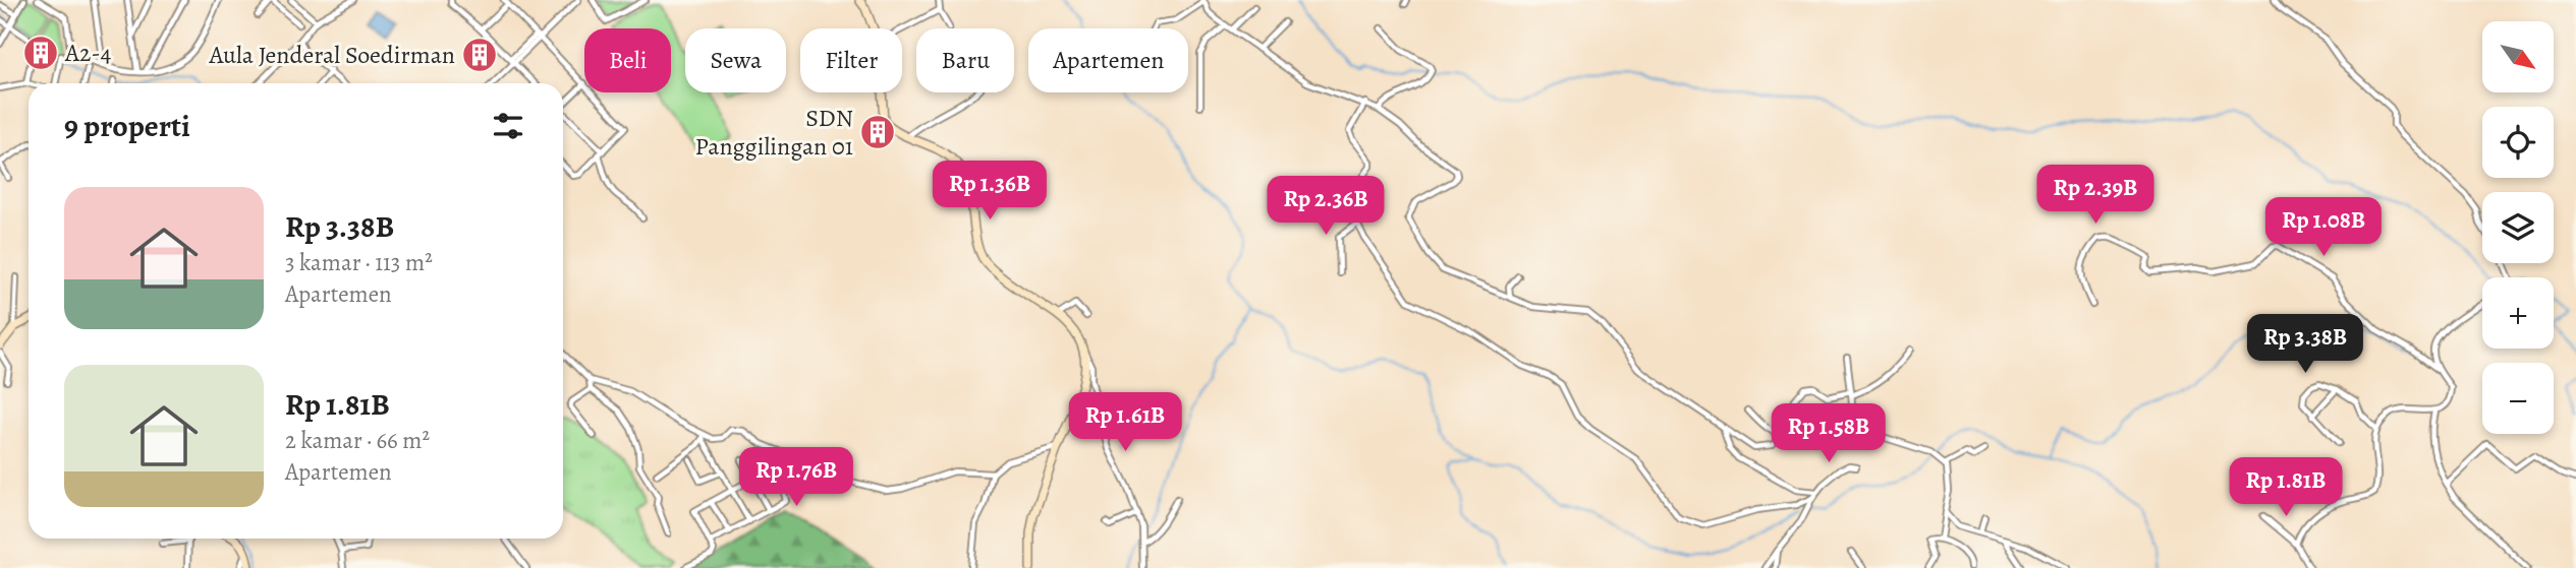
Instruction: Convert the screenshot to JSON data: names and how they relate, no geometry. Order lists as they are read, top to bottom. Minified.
{"places":{"building":["A2-4","Aula Jenderal Soedirman","SDN Panggilingan 01"]},"north":"bottom right","page":{"map_buttons":["+","−"],"chip":["Beli","Sewa","Filter","Baru","Apartemen"],"heading":"9 properti","price":["Rp 1.36B","Rp 2.39B","Rp 2.36B","Rp 1.08B","Rp 3.38B","Rp 1.61B","Rp 1.58B","Rp 1.76B","Rp 1.81B"],"list":[{"name":"Rp 3.38B","note":"3 kamar · 113 m² · Apartemen"},{"name":"Rp 1.81B","note":"2 kamar · 66 m² · Apartemen"}]}}
